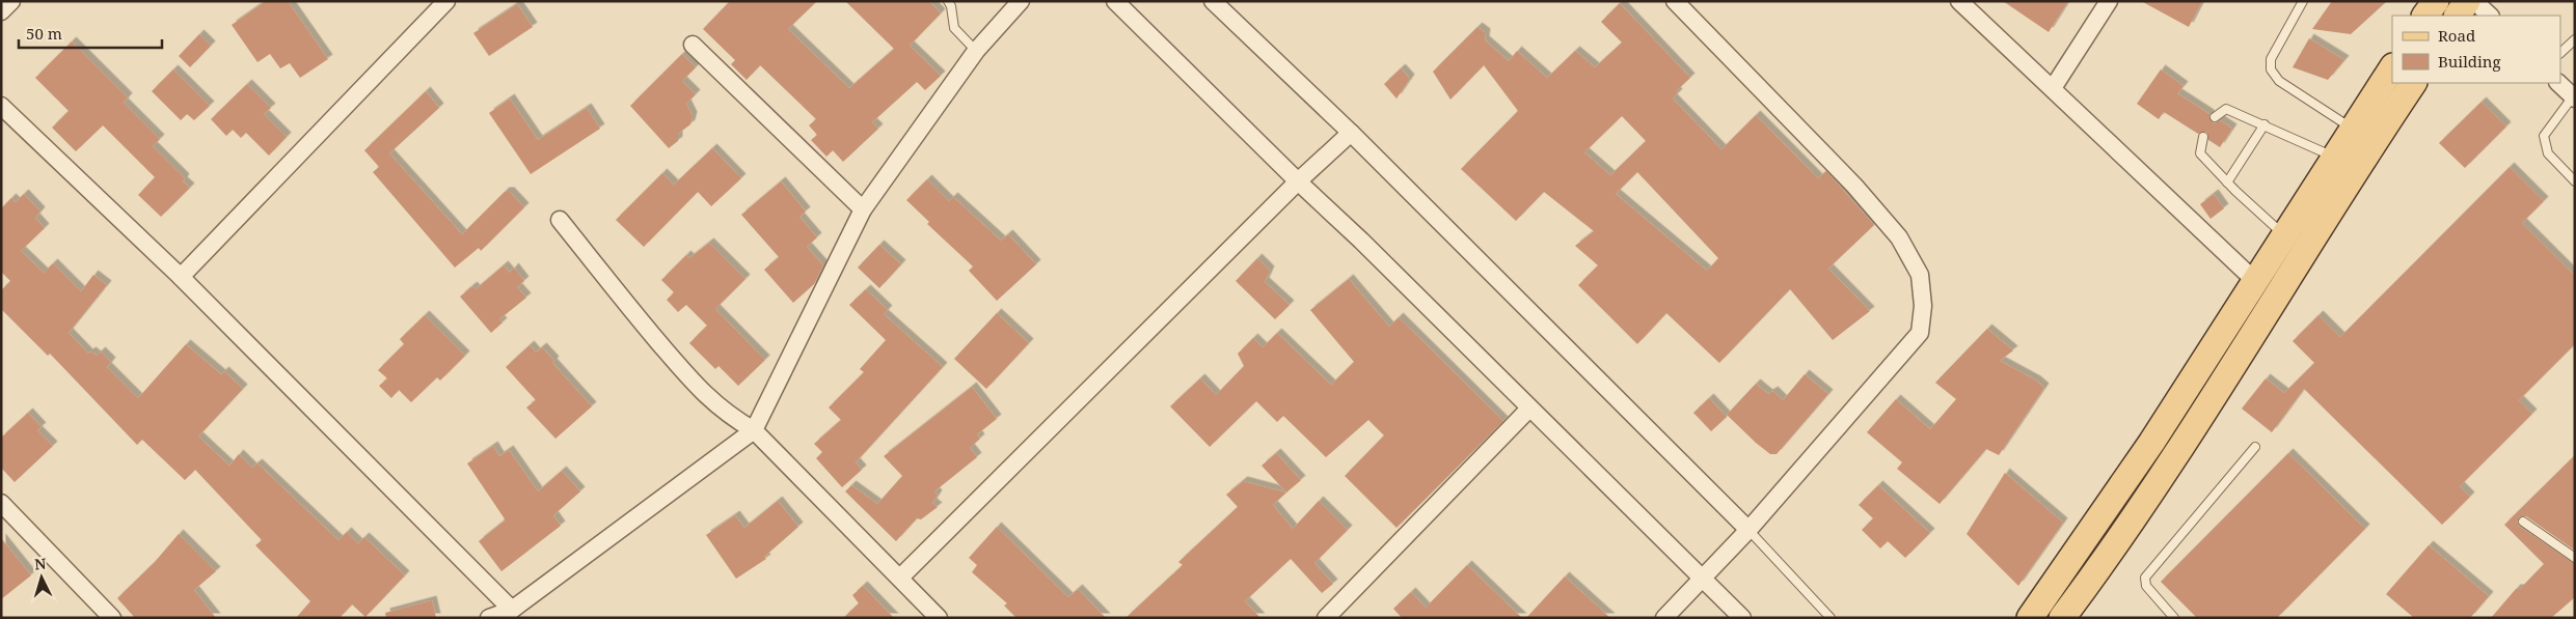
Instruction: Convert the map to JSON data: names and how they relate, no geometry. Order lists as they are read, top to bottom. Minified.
{"legend":["Road","Building"],"scale_bar":"50 m","north":"top"}
